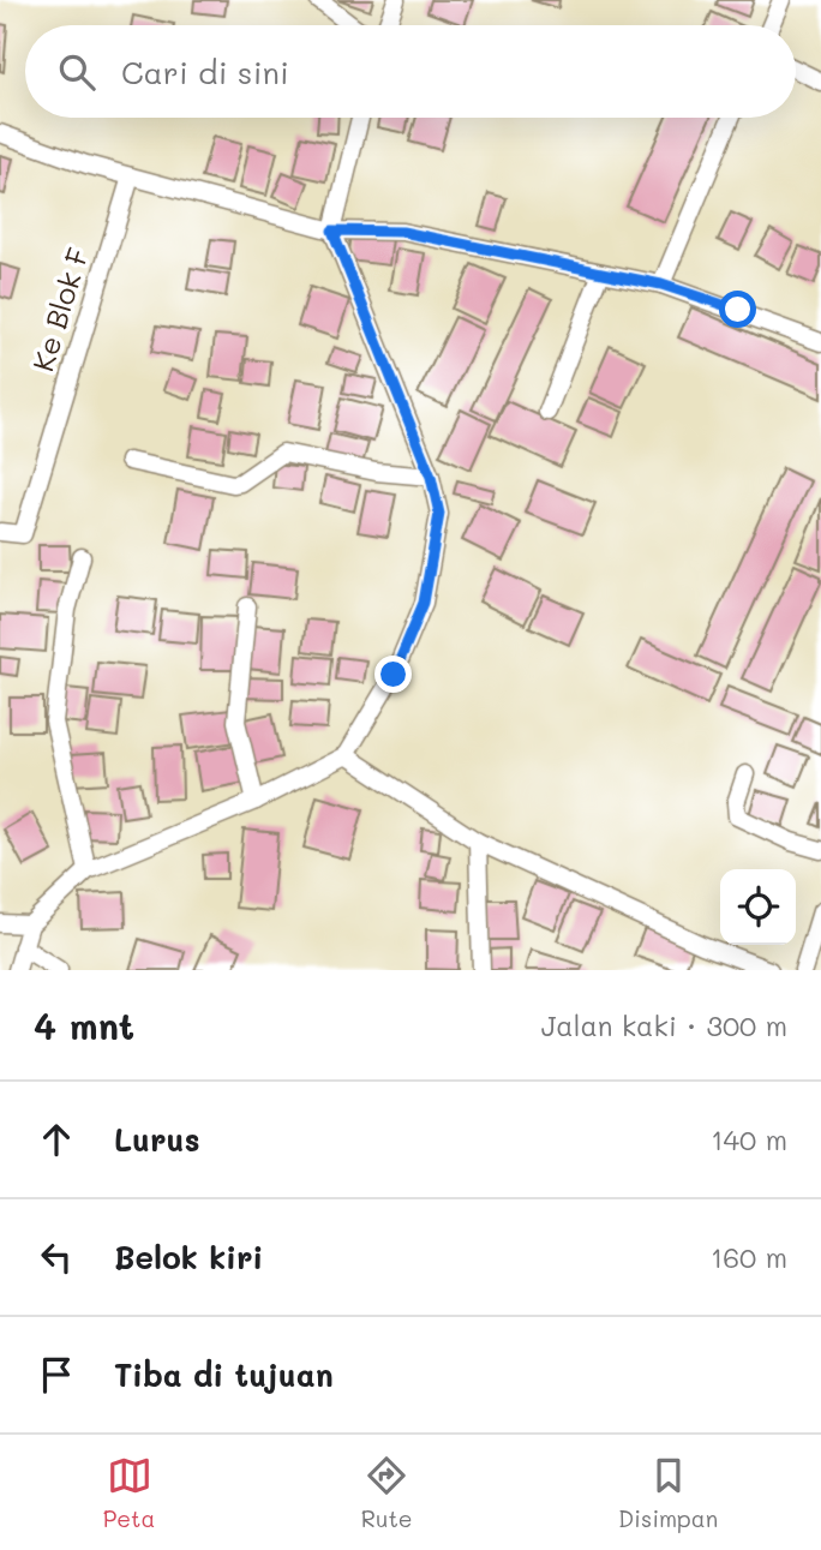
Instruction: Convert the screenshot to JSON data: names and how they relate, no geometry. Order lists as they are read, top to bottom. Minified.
{"streets":{"street":["Ke Blok F"]},"page":{"search":"Cari di sini","heading":["4 mnt","Jalan kaki · 300 m"],"list":[["Lurus","140 m"],["Belok kiri","160 m"],"Tiba di tujuan"],"nav":["Peta","Rute","Disimpan"]}}
